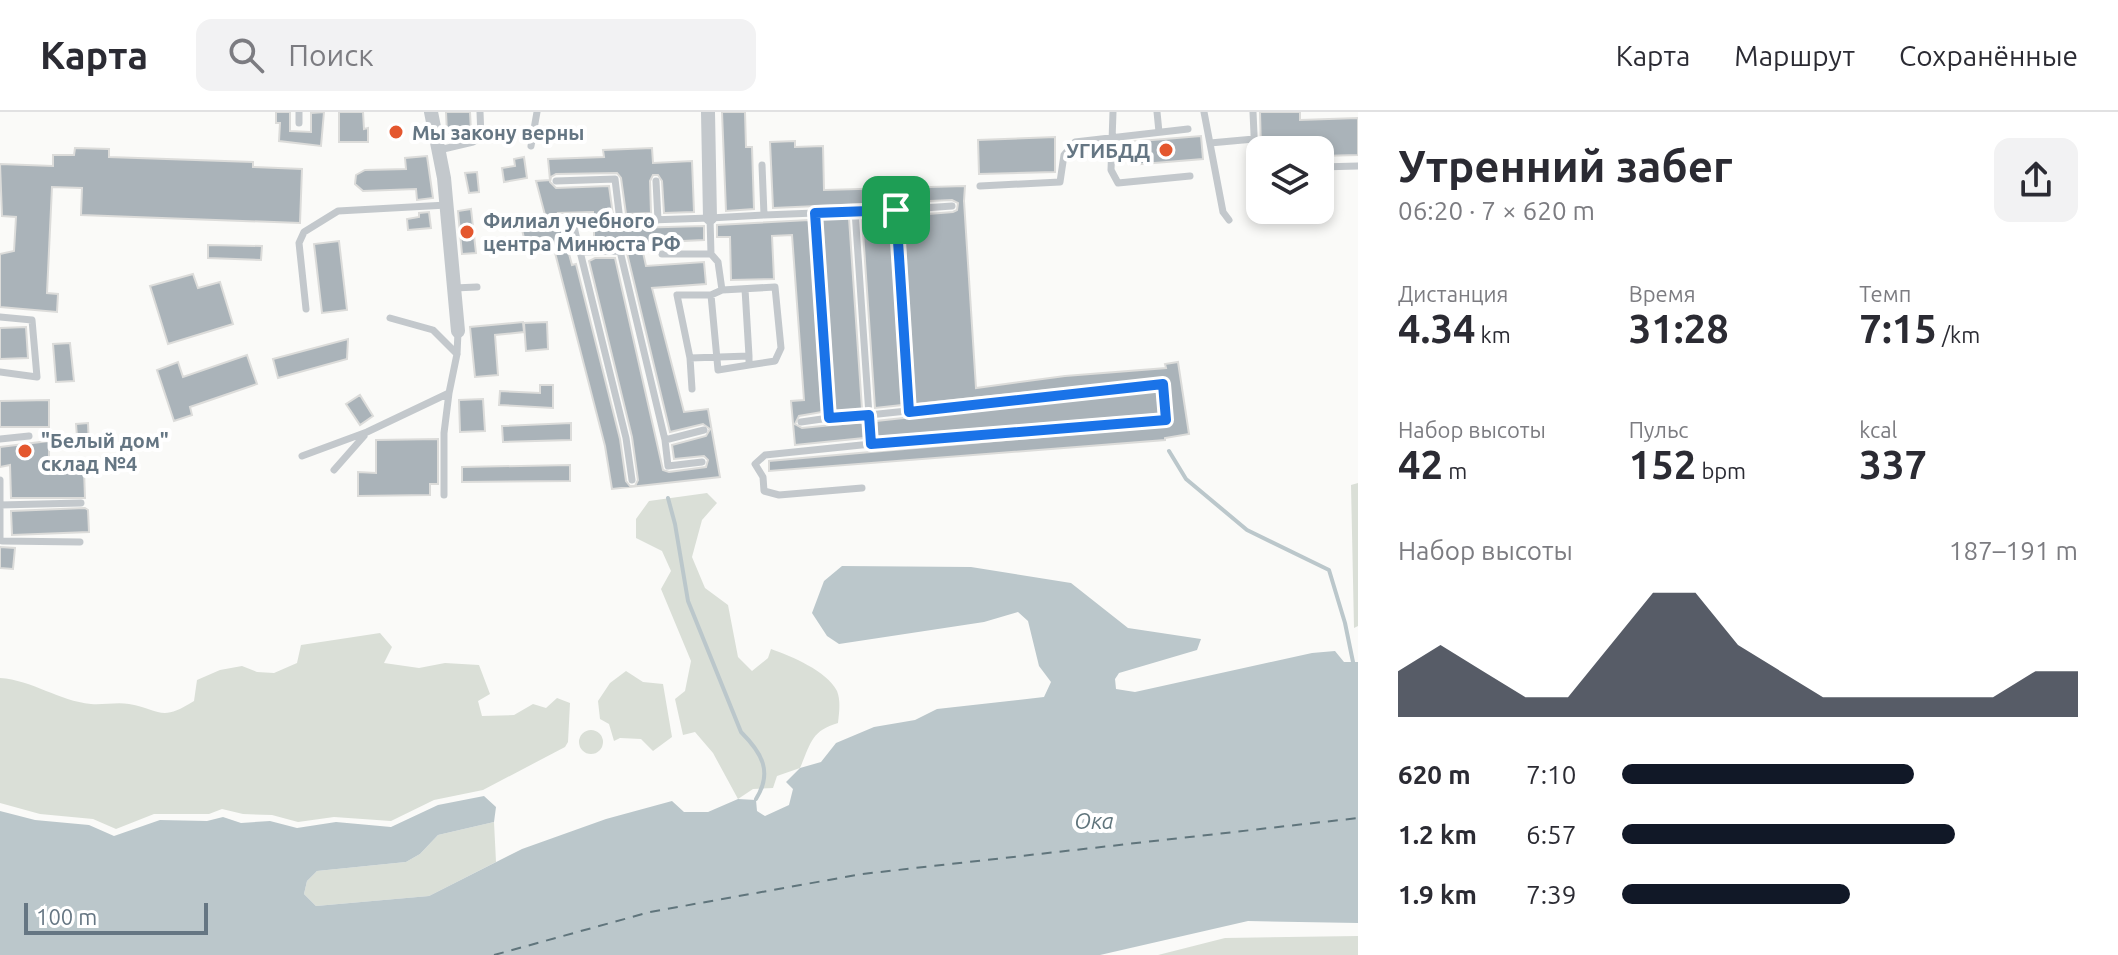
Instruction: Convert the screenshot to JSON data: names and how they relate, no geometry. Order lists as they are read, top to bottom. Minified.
{"water":["Ока"],"places":["Мы закону верны","УГИБДД","Филиал учебного центра Минюста РФ","\"Белый дом\" склад №4"],"scale_bar":"100 m","page":{"header":"Карта","search":"Поиск","nav":["Карта","Маршрут","Сохранённые"],"heading":["Утренний забег","06:20 · 7 × 620 m"],"stats":[["Дистанция","4.34 km"],["Время","31:28"],["Темп","7:15 /km"],["Набор высоты","42 m"],["Пульс","152 bpm"],["kcal","337"]],"chart":["Набор высоты","187–191 m"],"list":[{"name":"620 m","note":"7:10"},{"name":"1.2 km","note":"6:57"},{"name":"1.9 km","note":"7:39"}],"scale":"100 m"}}
